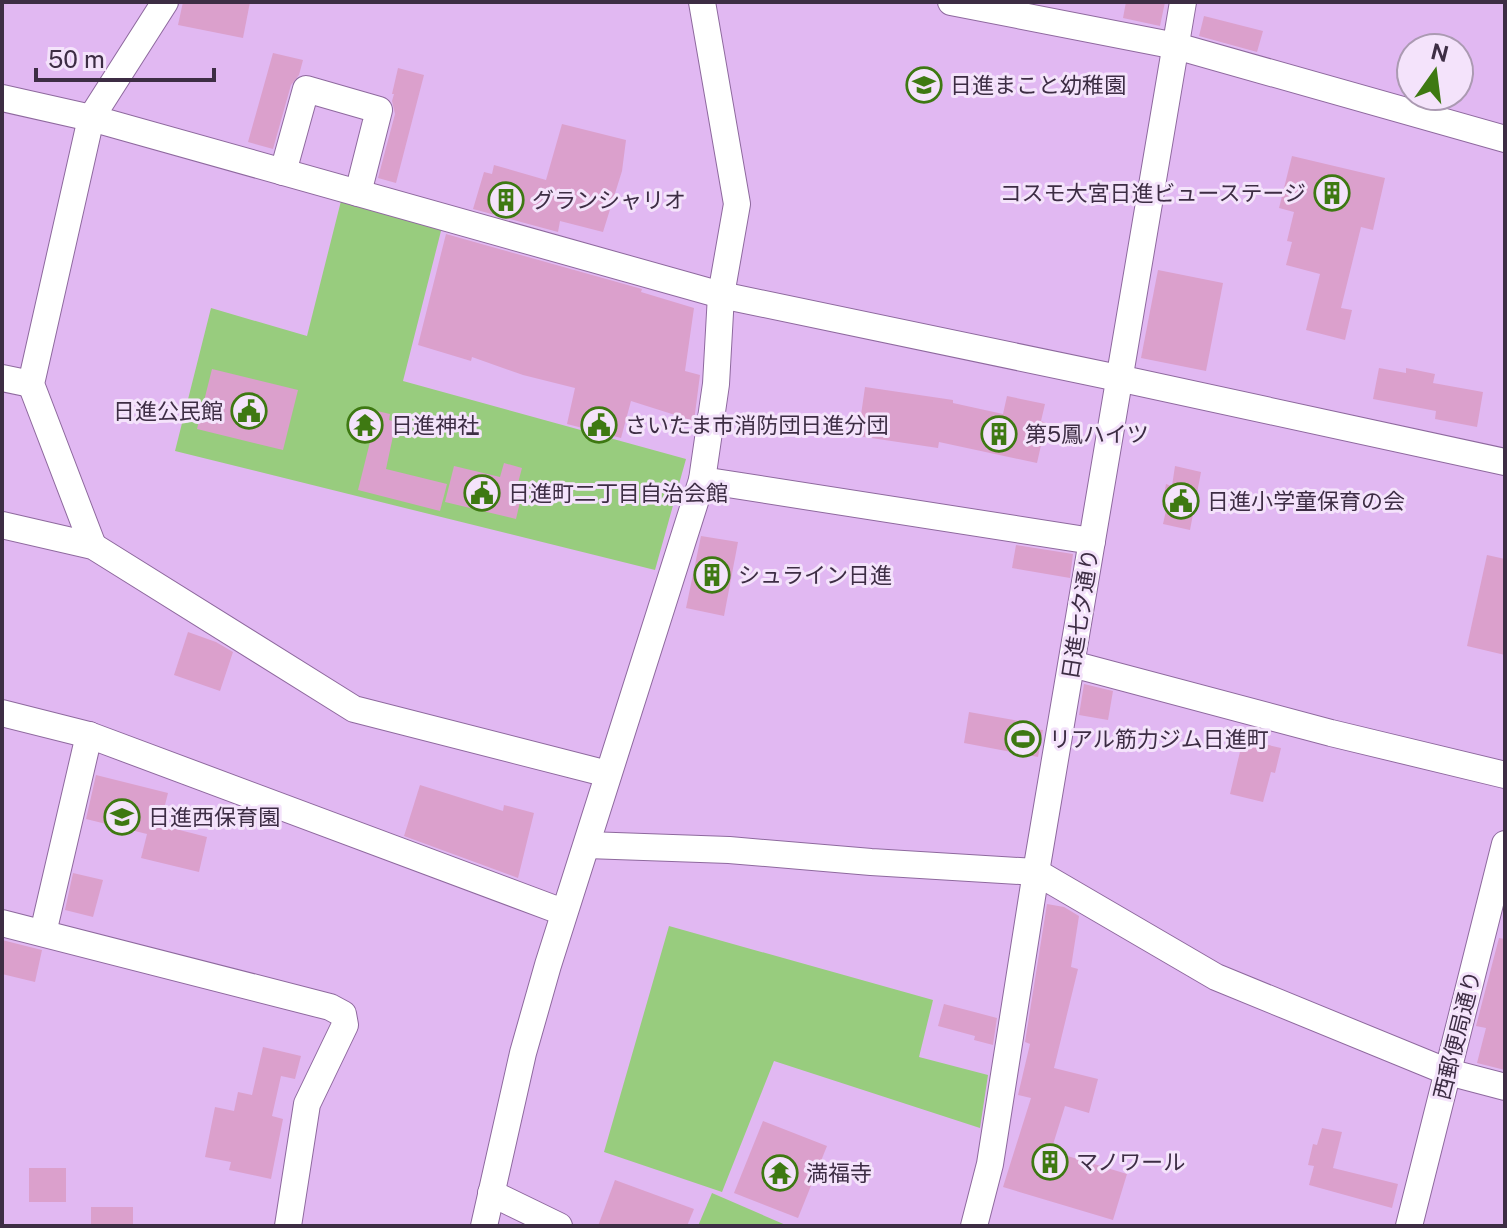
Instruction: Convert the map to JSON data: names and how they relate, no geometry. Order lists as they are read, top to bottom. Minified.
{"streets":{"street":["日進七夕通り","西郵便局通り"]},"places":{"school or university":["日進まこと幼稚園","日進西保育園"],"building":["コスモ大宮日進ビューステージ","グランシャリオ","第5鳳ハイツ","シュライン日進","マノワール"],"public building":["日進公民館","さいたま市消防団日進分団","日進町二丁目自治会館","日進小学童保育の会"],"temple":["日進神社","満福寺"],"sports":["リアル筋力ジム日進町"]},"scale_bar":"50 m","north":"top"}
